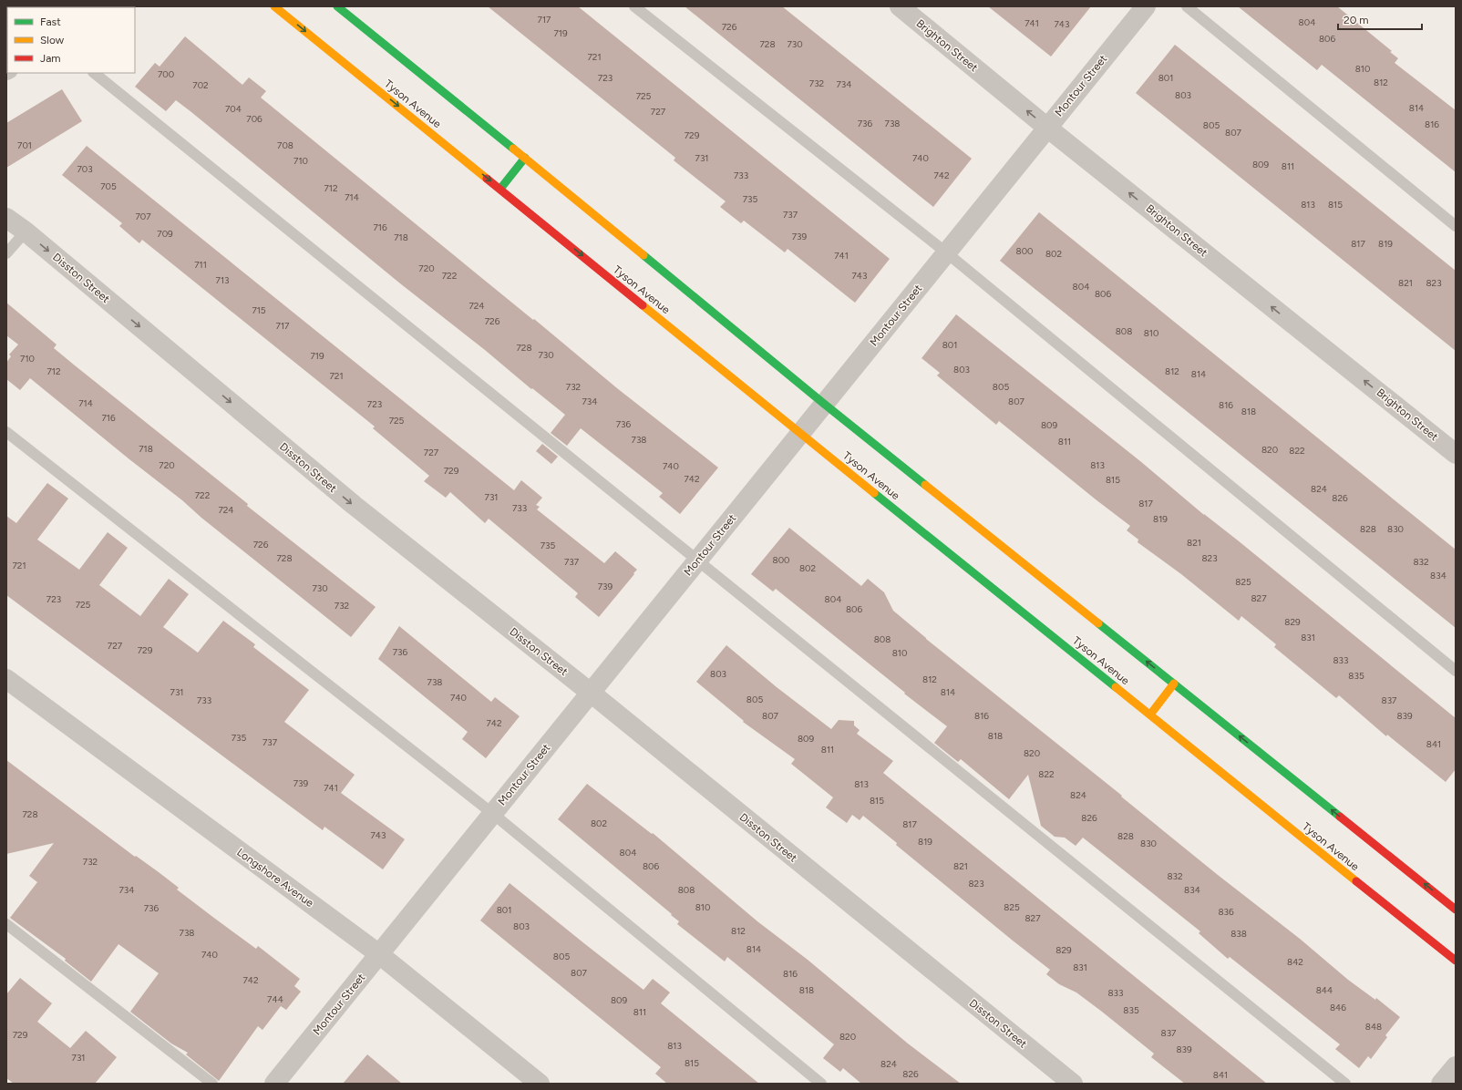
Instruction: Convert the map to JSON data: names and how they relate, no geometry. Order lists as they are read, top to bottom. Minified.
{"streets":{"street":["Brighton Street","Montour Street","Tyson Avenue","Disston Street","Longshore Avenue"]},"crossings":[["Brighton Street","Montour Street"],["Montour Street","Tyson Avenue"],["Montour Street","Disston Street"],["Montour Street","Longshore Avenue"]],"one_way":["Brighton Street","Disston Street"],"house_numbers":["717","804","741","743","726","719","806","728","730","721","810","700","723","801","812","732","734","702","803","725","814","704","727","706","736","738","816","805","807","729","701","708","731","740","710","809","811","703","733","742","705","712","714","735","813","815","737","707","716","709","739","718","817","819","800","802","741","711","720","722","743","713","821","823","804","806","724","715","726","717","808","810","801","728","730","719","710","803","712","812","814","721","732","805","734","807","714","723","816","818","716","725","736","809","738","811","718","820","822","727","720","813","740","729","742","815","824","722","731","826","817","733","724","819","828","830","821","726","735","728","823","800","737","832","721","802","834","825","739","730","827","723","804","725","732","806","829","831","808","727","729","736","810","833","803","835","812","738","731","814","740","805","733","837","807","816","839","742","818","735","809","737","841","811","820","822","739","813","741","824","815","728","826","802","817","743","828","819","830","804","732","806","821","832","823","734","808","834","810","825","736","801","836","827","803","812","738","838","814","829","740","805","842","831","807","816","742","818","844","833","744","809","846","835","811","848","837","729","820","813","839","731","815","824","826","841"],"legend":["Fast","Slow","Jam"],"scale_bar":"20 m"}
